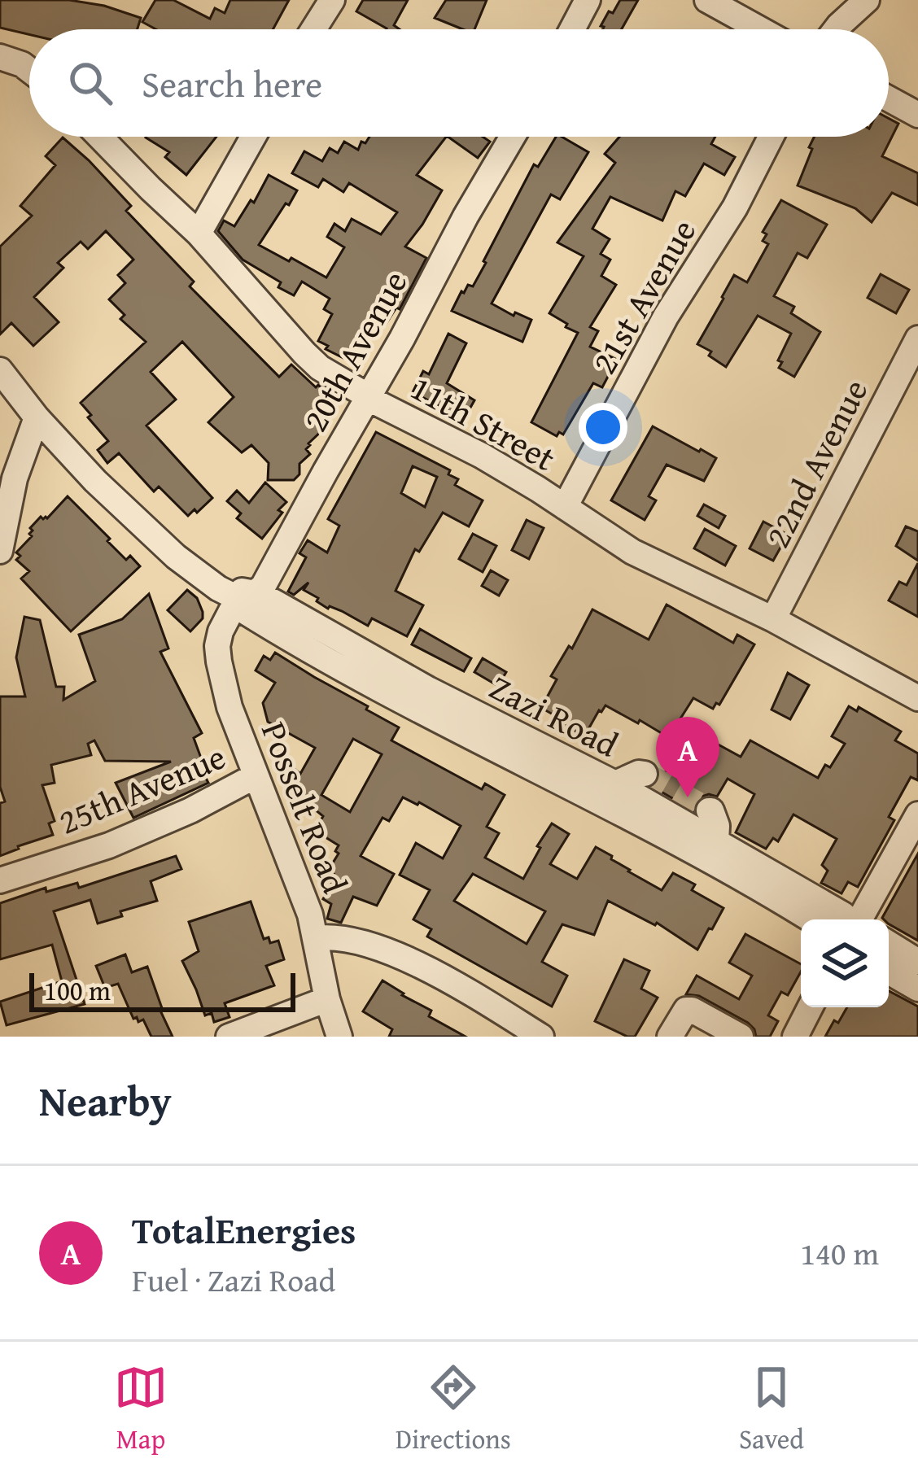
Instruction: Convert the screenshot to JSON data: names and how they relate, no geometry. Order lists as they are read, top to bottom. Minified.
{"streets":{"street":["21st Avenue","20th Avenue","11th Street","22nd Avenue","Zazi Road","25th Avenue","Posselt Road"]},"crossings":[["21st Avenue","11th Street"],["20th Avenue","11th Street"],["20th Avenue","Zazi Road"],["20th Avenue","Posselt Road"],["11th Street","22nd Avenue"],["Zazi Road","Posselt Road"],["25th Avenue","Posselt Road"]],"scale_bar":"100 m","page":{"search":"Search here","pins":"A","scale":"100 m","heading":"Nearby","list":[{"mark":"A","name":"TotalEnergies","note":"Fuel · Zazi Road","value":"140 m"}],"nav":["Map","Directions","Saved"]}}
